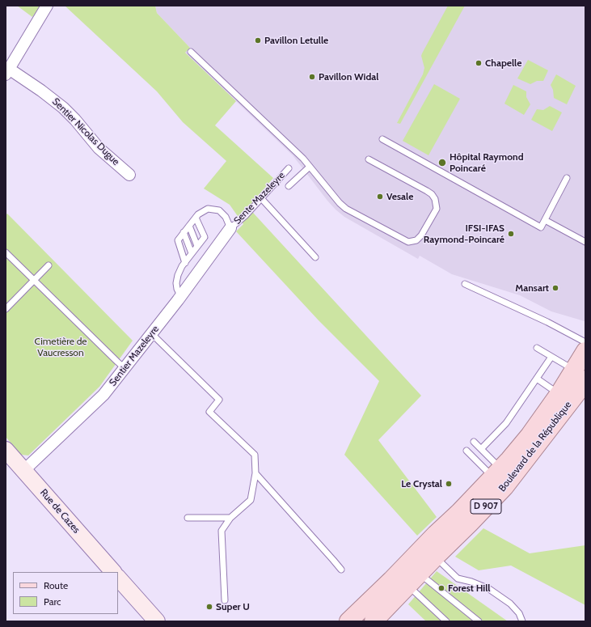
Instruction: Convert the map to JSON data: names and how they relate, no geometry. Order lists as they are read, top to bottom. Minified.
{"streets":{"main road":["Boulevard de la République","D 907"],"street":["Sentier Nicolas Dugue","Sentier Mazeleyre","Rue de Cazes"],"lane":["Sente Mazeleyre"]},"crossings":[["Sente Mazeleyre","Sentier Mazeleyre"],["Sentier Mazeleyre","Rue de Cazes"],["Boulevard de la République","D 907"]],"parks":["Cimetière de Vaucresson"],"places":["Pavillon Letulle","Chapelle","Pavillon Widal","Hôpital Raymond Poincaré","Vesale","IFSI-IFAS Raymond-Poincaré","Mansart","Le Crystal","Forest Hill","Super U"],"legend":["Route","Parc"]}
